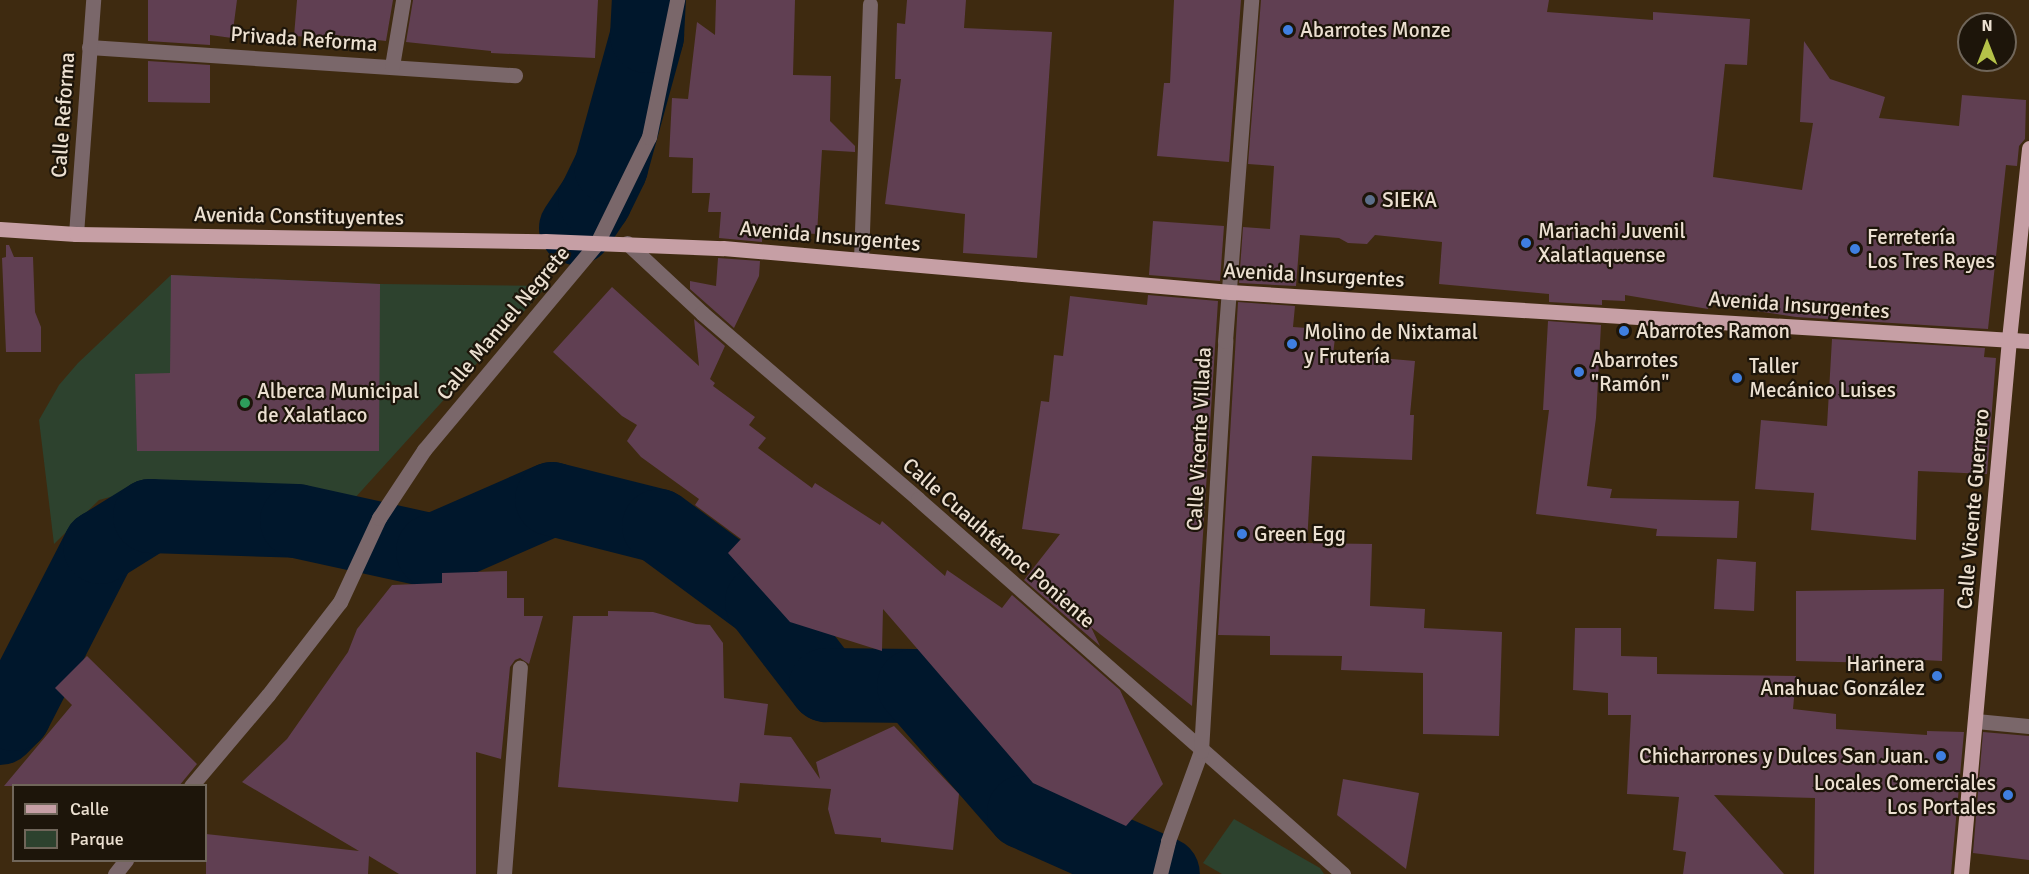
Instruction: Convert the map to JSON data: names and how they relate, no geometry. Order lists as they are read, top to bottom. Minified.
{"streets":{"main road":["Avenida Constituyentes","Avenida Insurgentes","Calle Vicente Guerrero"],"street":["Privada Reforma","Calle Reforma","Calle Manuel Negrete","Calle Vicente Villada","Calle Cuauhtémoc Poniente"]},"crossings":[["Privada Reforma","Calle Reforma"],["Calle Reforma","Avenida Constituyentes"],["Avenida Constituyentes","Avenida Insurgentes"],["Avenida Constituyentes","Calle Manuel Negrete"],["Avenida Insurgentes","Calle Manuel Negrete"],["Avenida Insurgentes","Calle Vicente Villada"],["Avenida Insurgentes","Calle Vicente Guerrero"],["Avenida Insurgentes","Calle Cuauhtémoc Poniente"],["Calle Vicente Villada","Calle Cuauhtémoc Poniente"]],"places":["Abarrotes Monze","SIEKA","Mariachi Juvenil Xalatlaquense","Ferretería Los Tres Reyes","Abarrotes Ramon","Molino de Nixtamal y Frutería","Abarrotes \"Ramón\"","Taller Mecánico Luises","Alberca Municipal de Xalatlaco","Green Egg","Harinera Anahuac González","Chicharrones y Dulces San Juan.","Locales Comerciales Los Portales"],"legend":["Calle","Parque"],"north":"top"}
